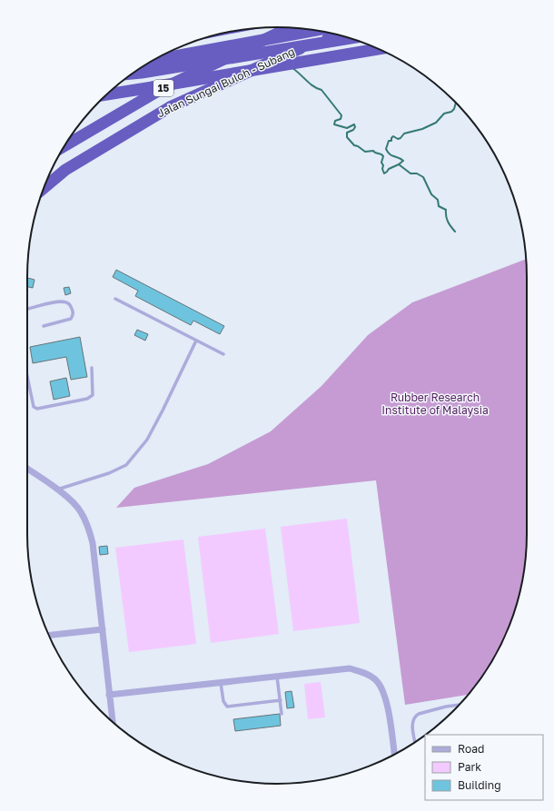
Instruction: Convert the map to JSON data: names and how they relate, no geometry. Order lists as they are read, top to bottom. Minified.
{"streets":{"highway":["Jalan Sungai Buloh - Subang","15"]},"parks":["Rubber Research Institute of Malaysia"],"legend":["Road","Park","Building"]}
